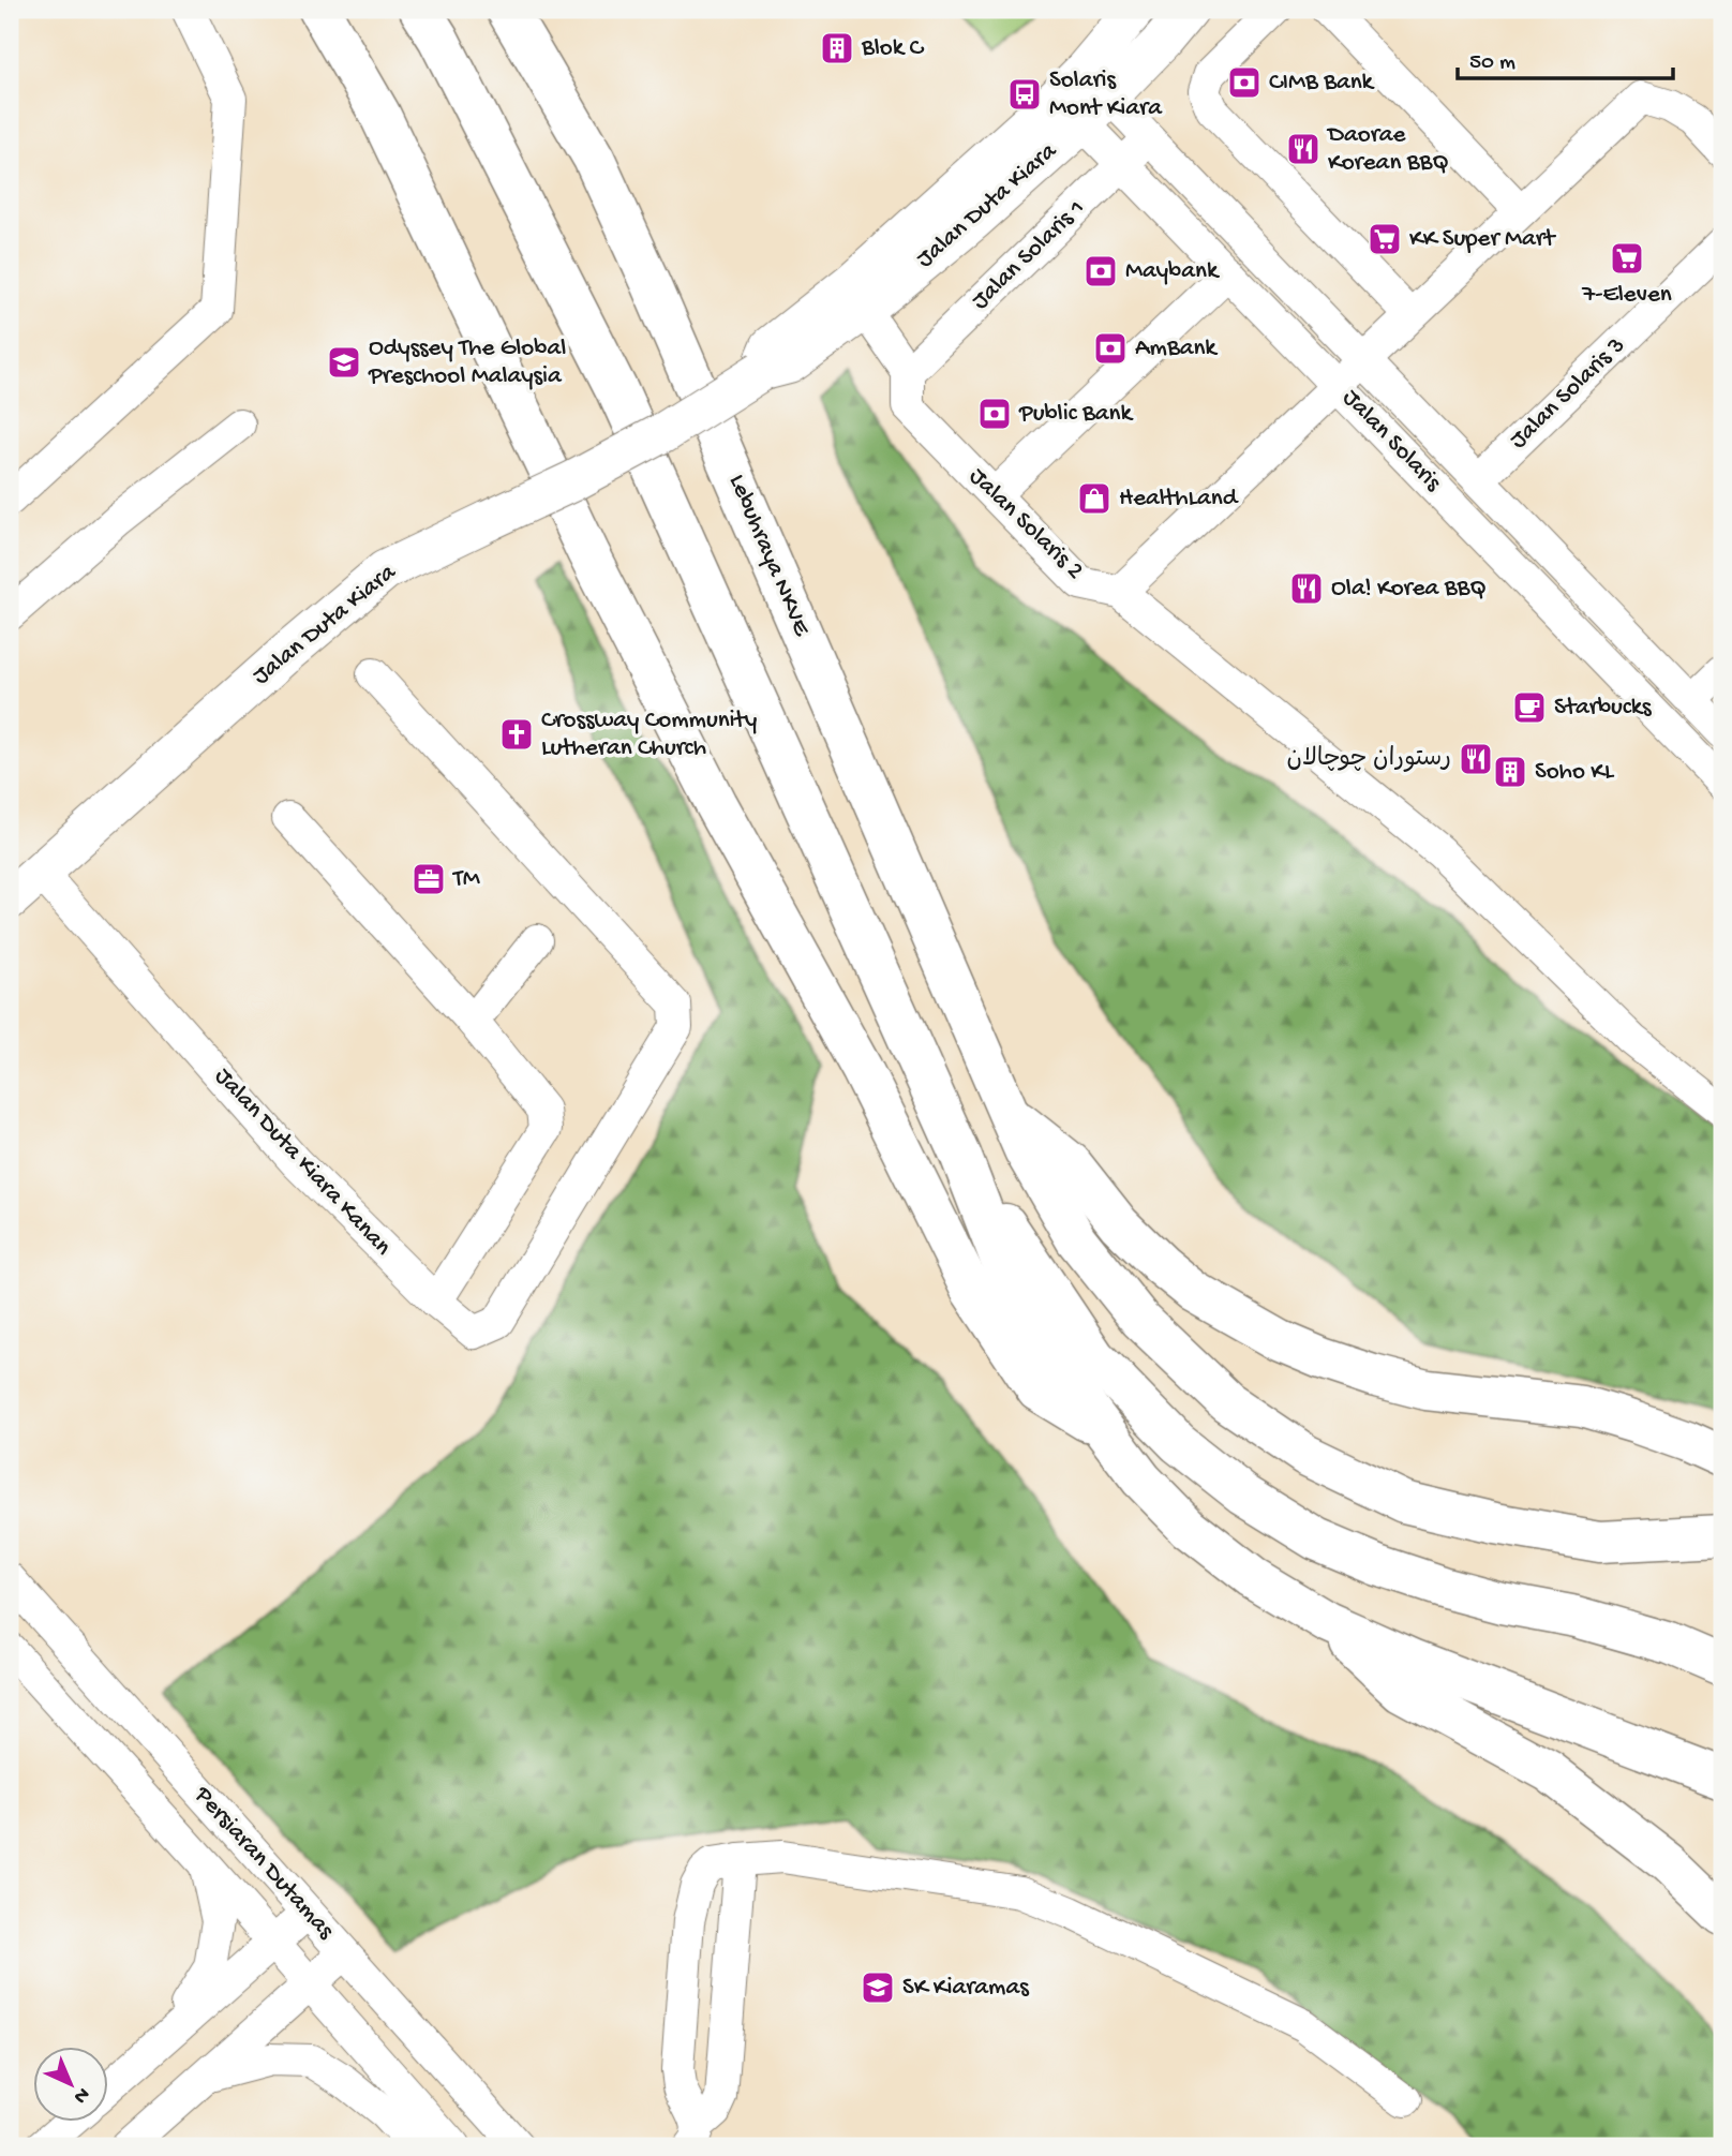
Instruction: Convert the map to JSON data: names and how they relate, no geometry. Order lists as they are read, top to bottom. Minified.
{"streets":{"highway":["Lebuhraya NKVE"],"main road":["Jalan Duta Kiara"],"street":["Jalan Solaris 1","Jalan Solaris 3","Jalan Solaris","Jalan Solaris 2","Jalan Duta Kiara Kanan","Persiaran Dutamas"]},"crossings":[["Jalan Duta Kiara","Jalan Solaris"],["Jalan Duta Kiara","Jalan Duta Kiara Kanan"],["Jalan Solaris 1","Jalan Solaris"],["Jalan Solaris 1","Jalan Solaris 2"],["Jalan Solaris 3","Jalan Solaris"]],"places":{"building":["Blok C","Soho KL"],"bank":["CIMB Bank","Maybank","AmBank","Public Bank"],"bus stop":["Solaris Mont Kiara"],"restaurant":["Daorae Korean BBQ","Ola! Korea BBQ","رستوران چوچالان"],"supermarket":["KK Super Mart","7-Eleven"],"school or university":["Odyssey The Global Preschool Malaysia","SK Kiaramas"],"shop":["HealthLand"],"cafe":["Starbucks"],"church":["Crossway Community Lutheran Church"],"office":["TM"]},"scale_bar":"50 m","north":"bottom right"}
